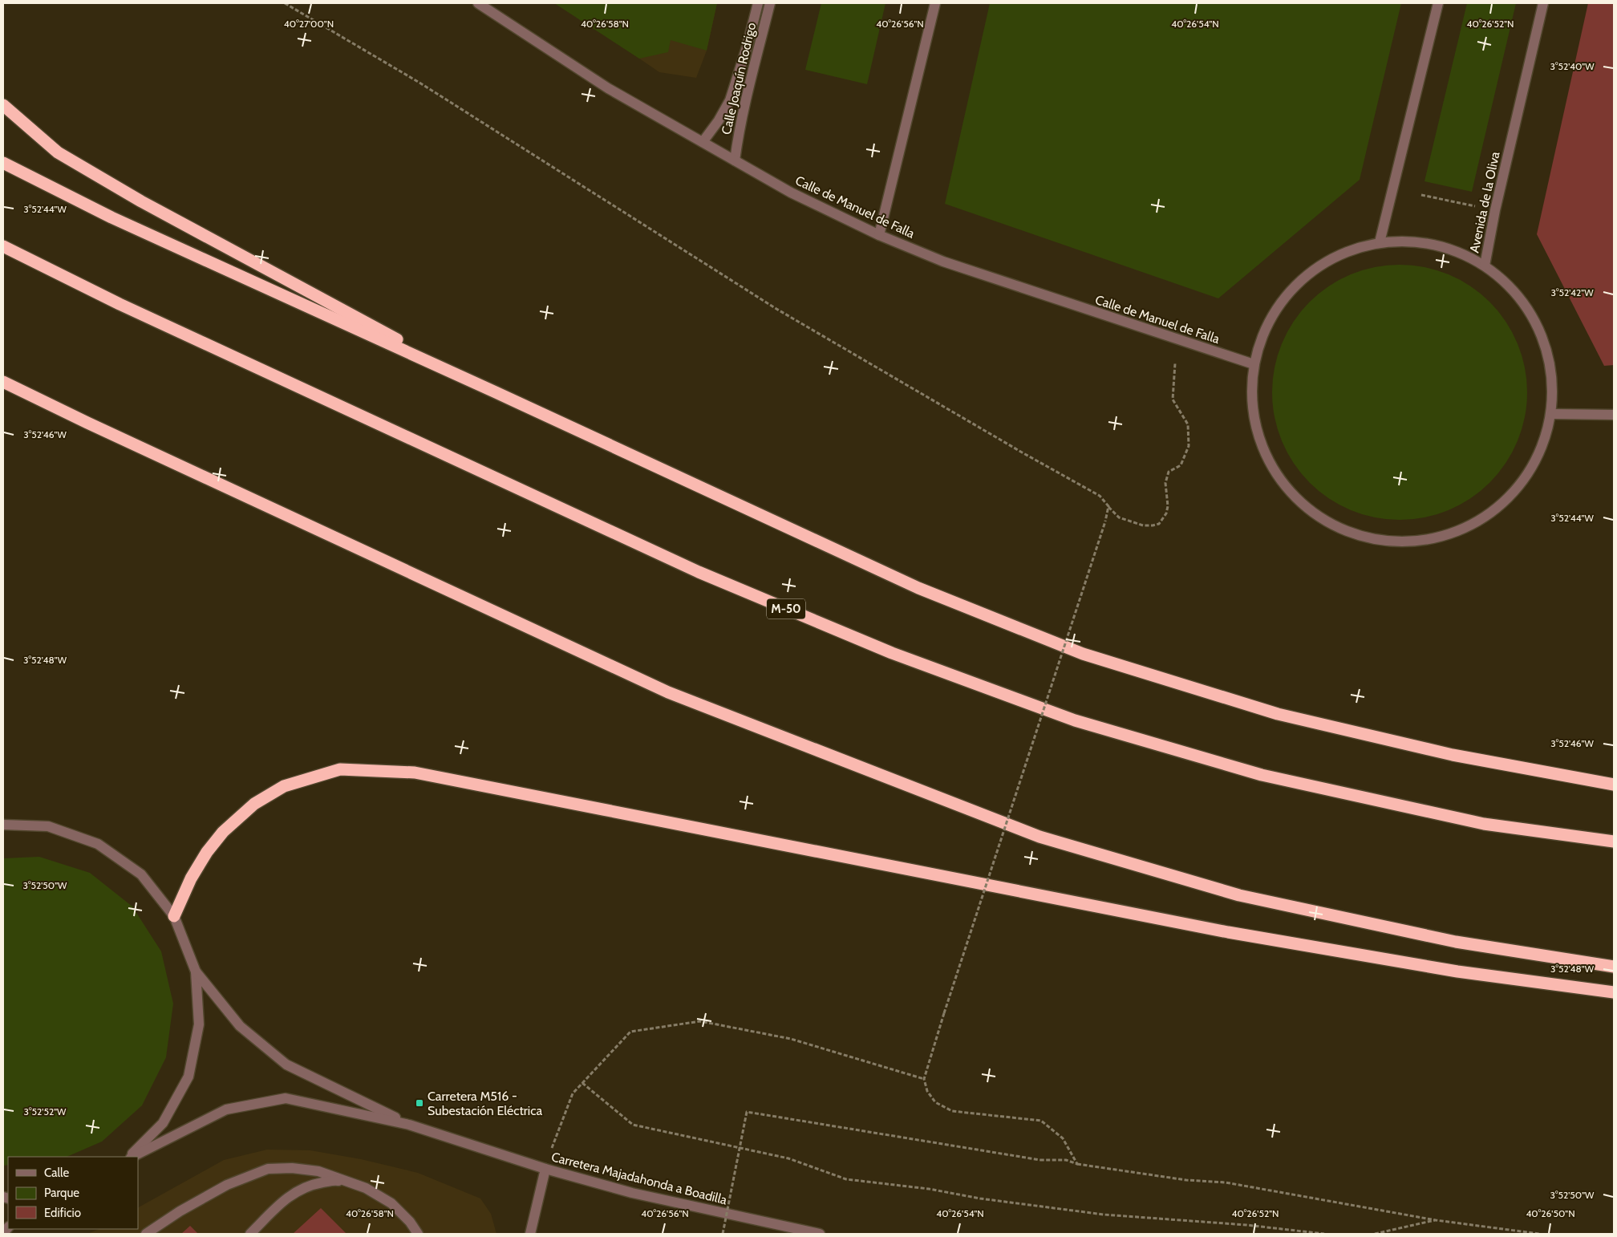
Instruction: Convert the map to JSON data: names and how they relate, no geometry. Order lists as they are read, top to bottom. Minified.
{"streets":{"highway":["M-50"],"street":["Calle Joaquín Rodrigo","Avenida de la Oliva","Calle de Manuel de Falla","Carretera Majadahonda a Boadilla"]},"crossings":[["Calle Joaquín Rodrigo","Calle de Manuel de Falla"],["Avenida de la Oliva","Calle de Manuel de Falla"]],"places":{"transit":["Carretera M516 - Subestación Eléctrica"]},"legend":["Calle","Parque","Edificio"],"coordinates":["40°27'00\"N","40°26'58\"N","40°26'56\"N","40°26'54\"N","40°26'52\"N","3°52'40\"W","3°52'44\"W","3°52'42\"W","3°52'46\"W","3°52'48\"W","3°52'50\"W","3°52'52\"W","40°26'50\"N"]}
